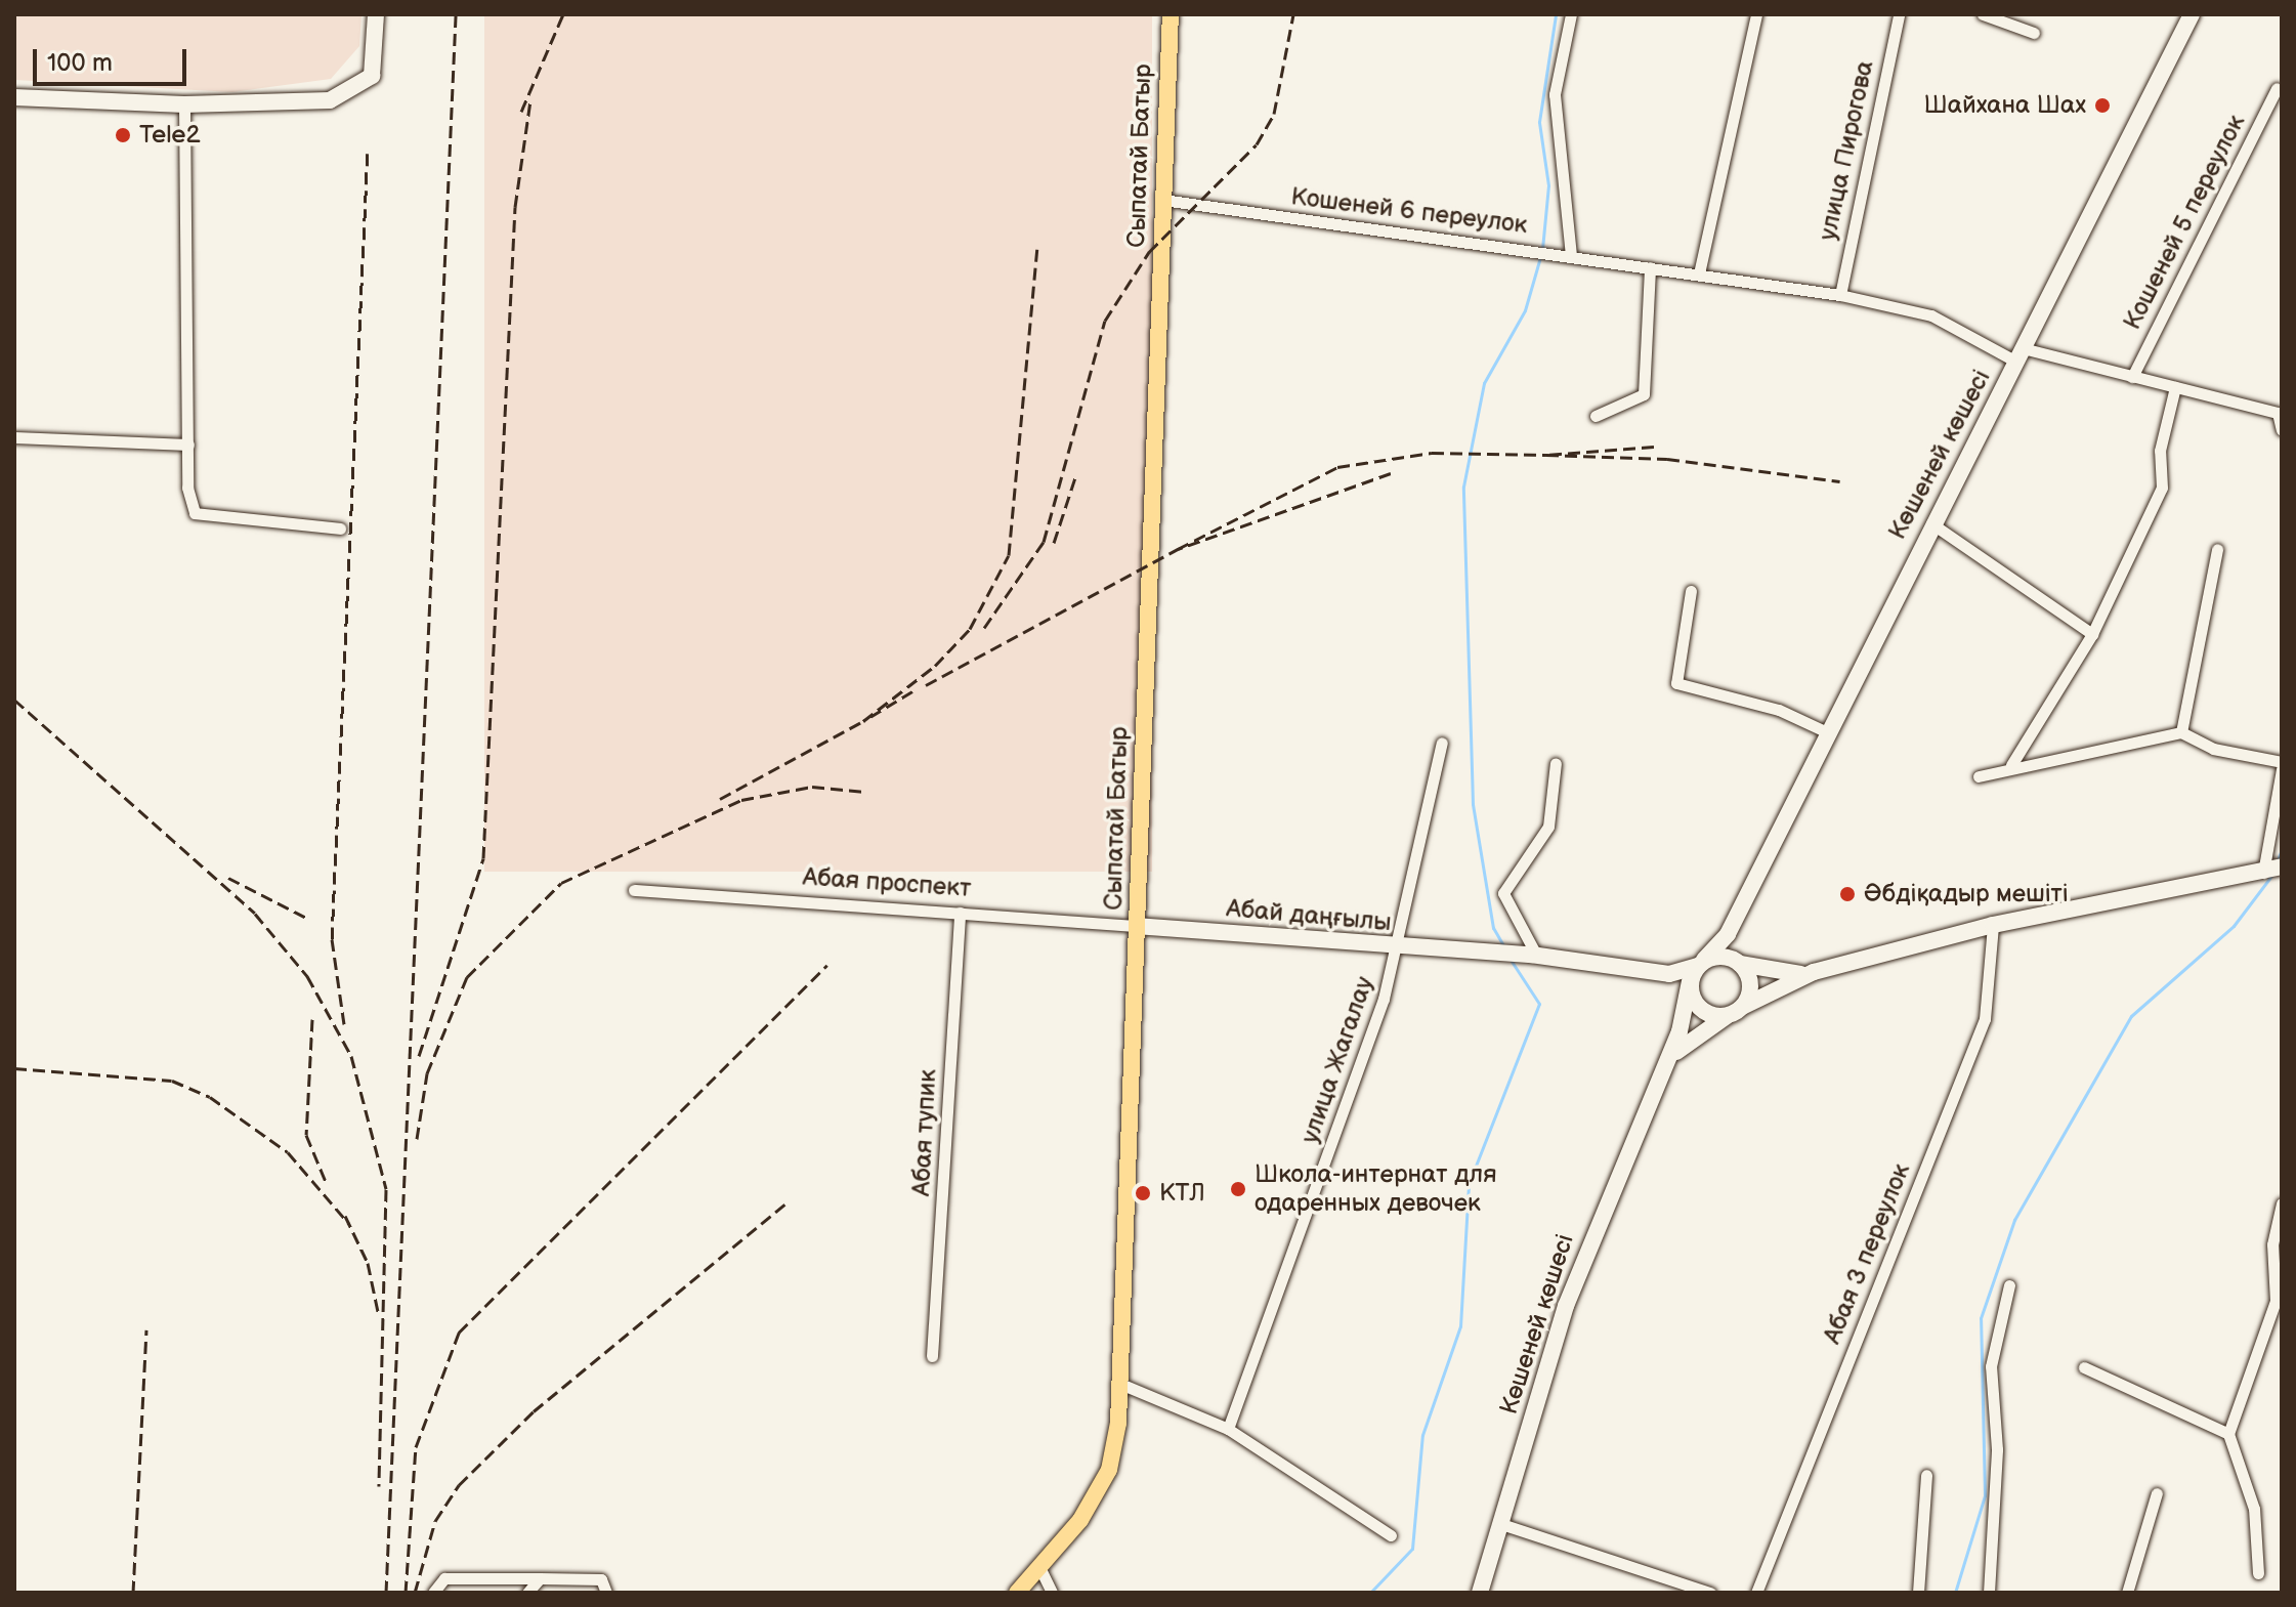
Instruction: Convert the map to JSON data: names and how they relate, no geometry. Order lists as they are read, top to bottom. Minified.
{"streets":{"main road":["Сыпатай Батыр","Көшеней көшесі","Абай даңғылы"],"street":["улица Пирогова","Кошеней 6 переулок","Кошеней 5 переулок","Абая проспект","улица Жагалау","Абая тупик","Абая 3 переулок"]},"crossings":[["улица Пирогова","Кошеней 6 переулок"],["Сыпатай Батыр","Кошеней 6 переулок"],["Сыпатай Батыр","Абая проспект"],["Сыпатай Батыр","Абай даңғылы"],["Кошеней 6 переулок","Кошеней 5 переулок"],["Кошеней 6 переулок","Көшеней көшесі"],["Абая проспект","Абай даңғылы"],["Абая проспект","Абая тупик"],["Абай даңғылы","улица Жагалау"]],"places":["Шайхана Шах","Tele2","Әбдіқадыр мешіті","Школа-интернат для одаренных девочек","КТЛ"],"scale_bar":"100 m"}
